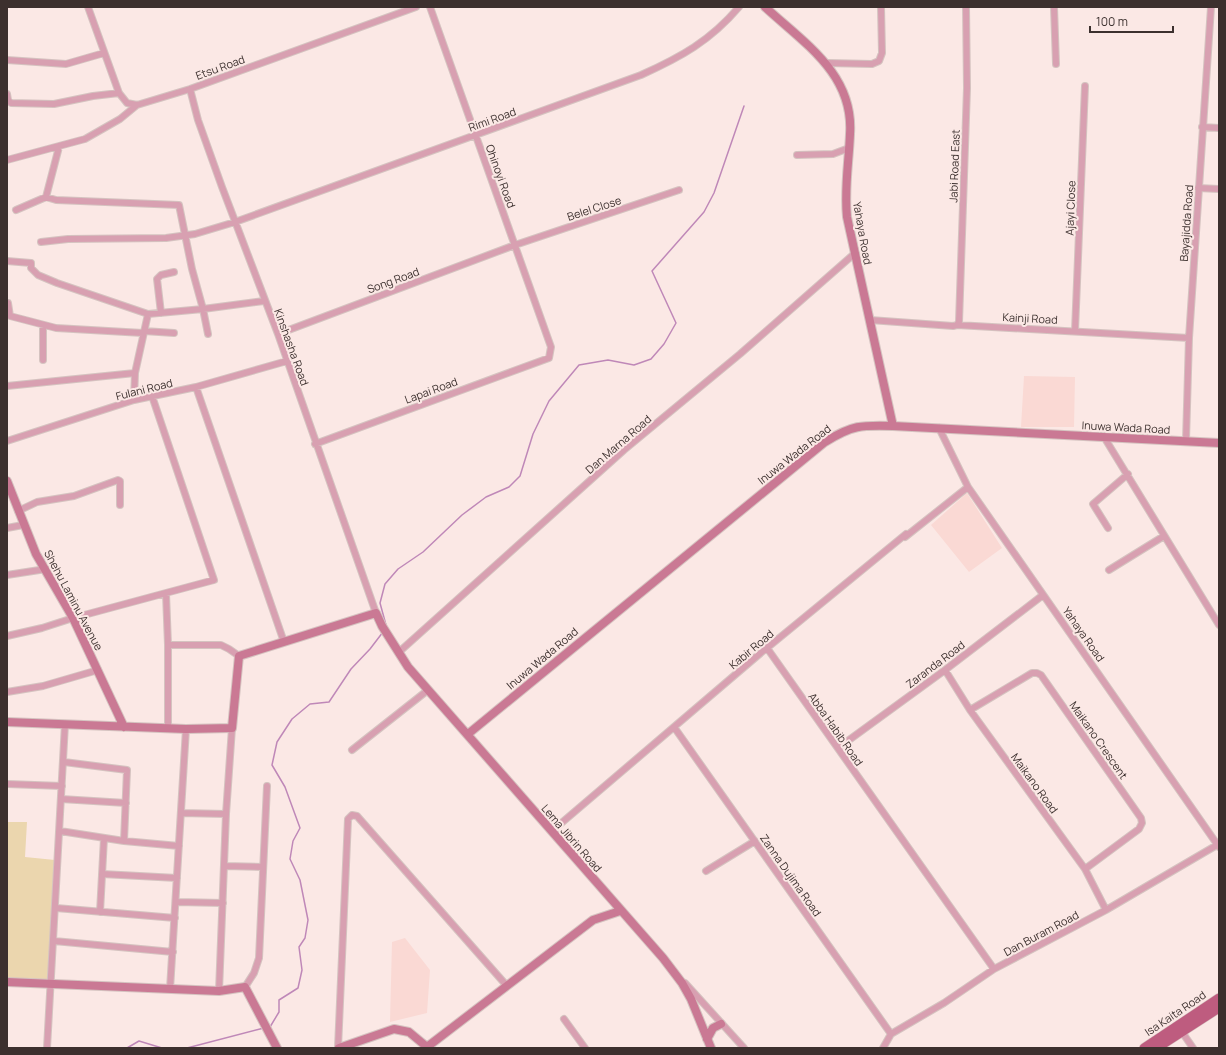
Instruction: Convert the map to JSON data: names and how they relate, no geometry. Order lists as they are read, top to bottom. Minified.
{"streets":{"main road":["Isa Kaita Road"],"street":["Etsu Road","Rimi Road","Jabi Road East","Ohinoyi Road","Belel Close","Ajayi Close","Bayajidda Road","Yahaya Road","Song Road","Kainji Road","Kinshasha Road","Fulani Road","Lapai Road","Inuwa Wada Road","Dan Marna Road","Shehu Laminu Avenue","Kabir Road","Zaranda Road","Abba Habib Road","Maikano Crescent","Maikano Road","Lema Jibrin Road","Zanna Dujima Road","Dan Buram Road"]},"crossings":[["Etsu Road","Kinshasha Road"],["Rimi Road","Ohinoyi Road"],["Rimi Road","Kinshasha Road"],["Jabi Road East","Kainji Road"],["Ohinoyi Road","Belel Close"],["Ohinoyi Road","Song Road"],["Ohinoyi Road","Lapai Road"],["Belel Close","Song Road"],["Ajayi Close","Kainji Road"],["Bayajidda Road","Kainji Road"],["Bayajidda Road","Inuwa Wada Road"],["Yahaya Road","Kainji Road"],["Yahaya Road","Inuwa Wada Road"],["Yahaya Road","Dan Marna Road"],["Yahaya Road","Kabir Road"],["Yahaya Road","Zaranda Road"],["Yahaya Road","Dan Buram Road"],["Song Road","Kinshasha Road"],["Kinshasha Road","Fulani Road"],["Kinshasha Road","Lapai Road"],["Kinshasha Road","Lema Jibrin Road"],["Inuwa Wada Road","Lema Jibrin Road"],["Dan Marna Road","Lema Jibrin Road"],["Kabir Road","Abba Habib Road"],["Kabir Road","Lema Jibrin Road"],["Kabir Road","Zanna Dujima Road"],["Zaranda Road","Abba Habib Road"],["Zaranda Road","Maikano Road"],["Abba Habib Road","Dan Buram Road"],["Maikano Crescent","Maikano Road"],["Maikano Road","Dan Buram Road"],["Zanna Dujima Road","Dan Buram Road"]],"scale_bar":"100 m"}
